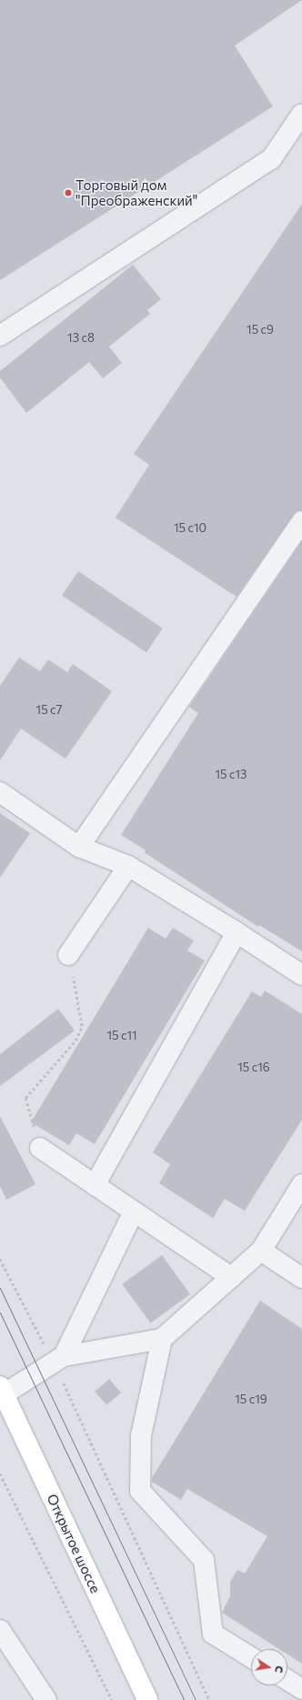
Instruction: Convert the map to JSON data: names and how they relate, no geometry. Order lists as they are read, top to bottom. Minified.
{"streets":{"main road":["Открытое шоссе"]},"places":["Торговый дом \"Преображенский\""],"house_numbers":["15 с9","13 с8","15 с10","15 с7","15 с13","15 с11","15 с16","15 с19"],"north":"right"}
